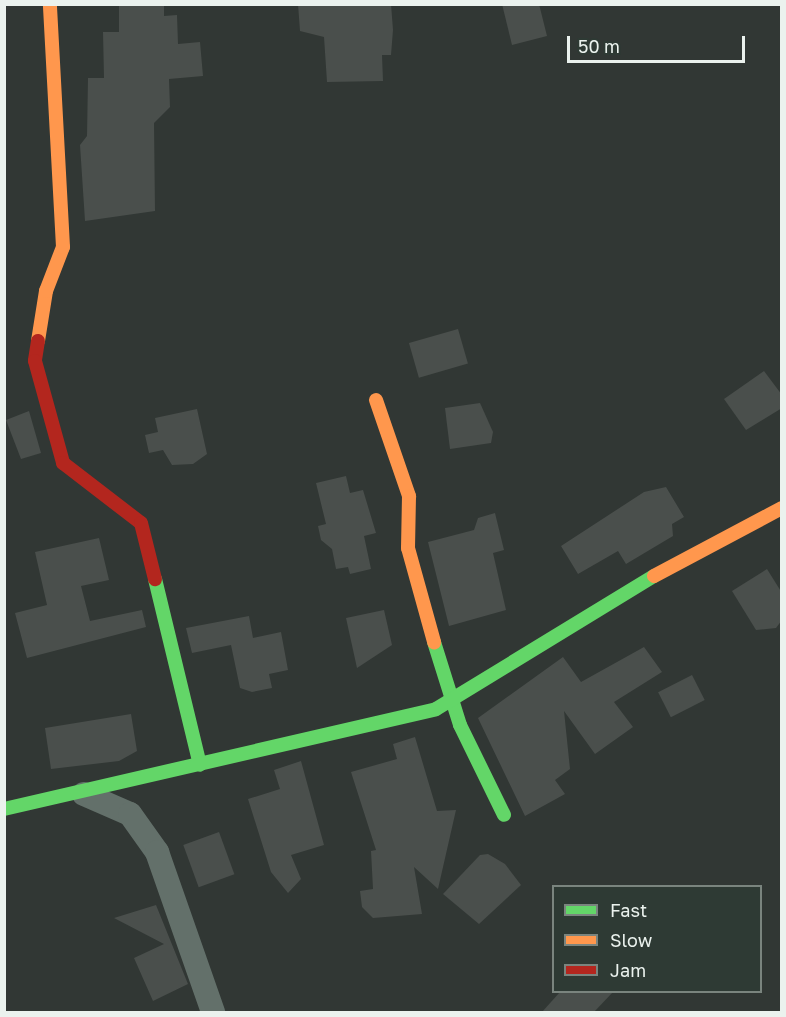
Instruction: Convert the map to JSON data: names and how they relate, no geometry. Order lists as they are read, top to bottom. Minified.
{"legend":["Fast","Slow","Jam"],"scale_bar":"50 m"}
